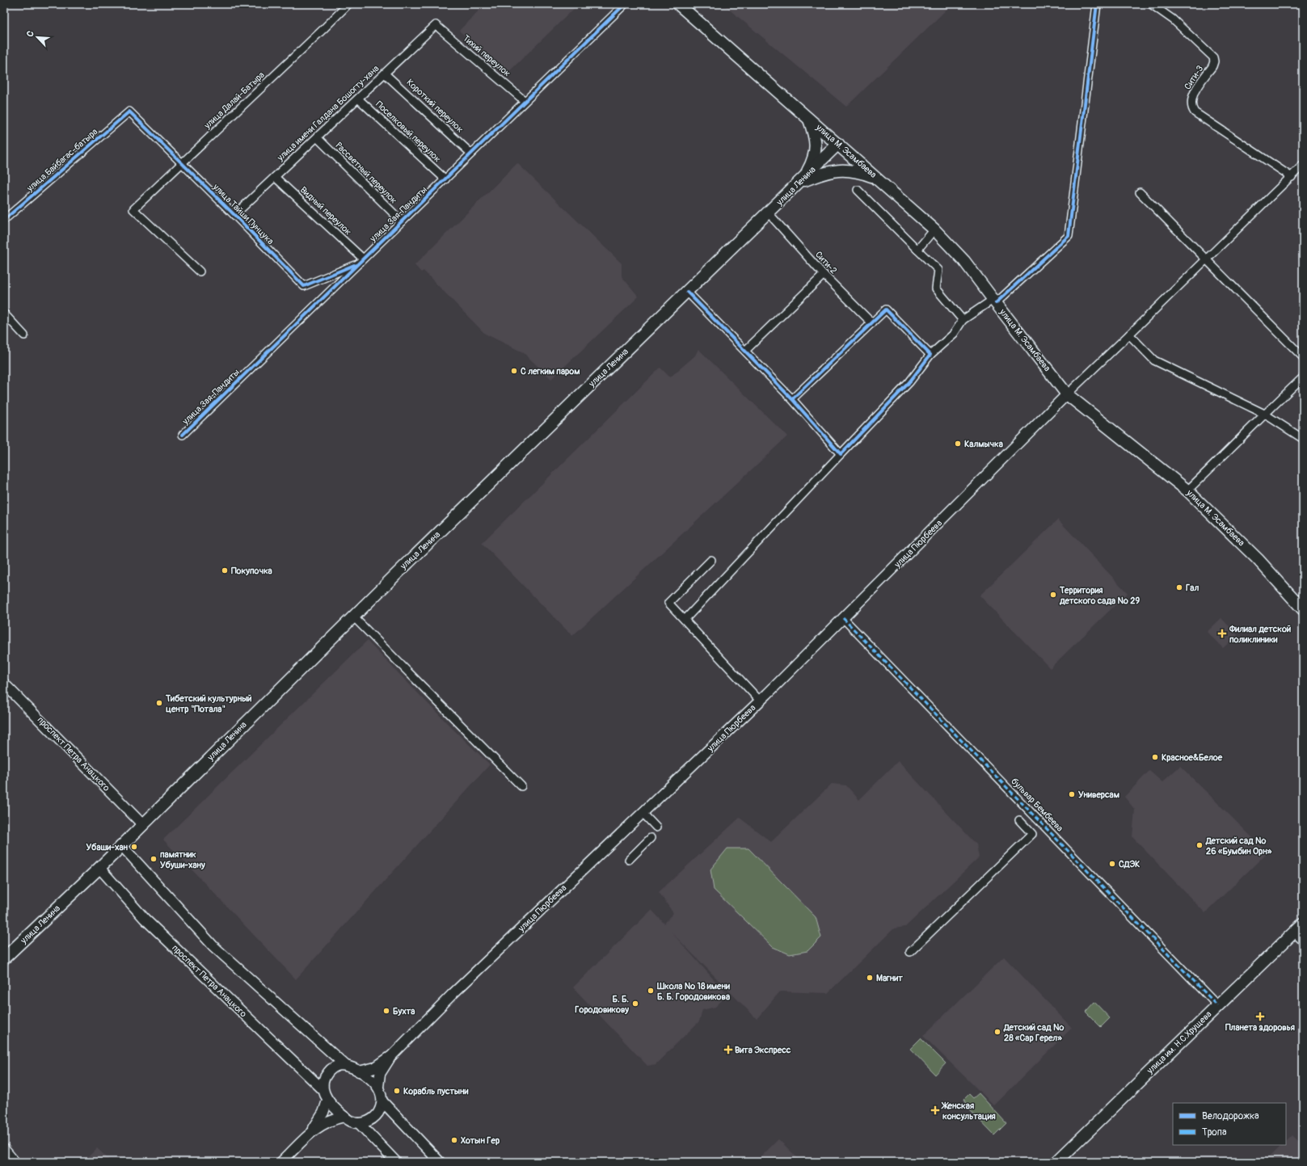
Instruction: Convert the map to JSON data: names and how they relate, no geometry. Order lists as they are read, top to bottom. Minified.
{"streets":{"main road":["улица М. Эсамбаева","улица Ленина","улица Пюрбеева","проспект Петра Анацкого","улица им. Н.С.Хрущева"],"street":["Тихий переулок","Сити-3","улица Далай-Батыра","Короткий переулок","улица имени Галдана Бошогту-хана","Поселковый переулок","улица Байбагас-батыра","Рассветный переулок","Видный переулок","улица Тайши Пунцука","улица Зая-Пандиты","Сити-2","бульвар Бембеева"]},"crossings":[["Тихий переулок","улица имени Галдана Бошогту-хана"],["Тихий переулок","улица Зая-Пандиты"],["улица Далай-Батыра","улица Тайши Пунцука"],["Короткий переулок","улица имени Галдана Бошогту-хана"],["Короткий переулок","улица Зая-Пандиты"],["улица имени Галдана Бошогту-хана","Поселковый переулок"],["улица имени Галдана Бошогту-хана","Рассветный переулок"],["улица имени Галдана Бошогту-хана","Видный переулок"],["улица имени Галдана Бошогту-хана","улица Тайши Пунцука"],["Поселковый переулок","улица Зая-Пандиты"],["улица М. Эсамбаева","улица Ленина"],["улица М. Эсамбаева","улица Пюрбеева"],["улица Байбагас-батыра","улица Тайши Пунцука"],["Рассветный переулок","улица Зая-Пандиты"],["улица Ленина","Сити-2"],["улица Ленина","проспект Петра Анацкого"],["Видный переулок","улица Тайши Пунцука"],["Видный переулок","улица Зая-Пандиты"],["улица Тайши Пунцука","улица Зая-Пандиты"],["улица Пюрбеева","бульвар Бембеева"],["бульвар Бембеева","улица им. Н.С.Хрущева"]],"places":{"other":["С легким паром","Калмычка","Покупочка","Гал","Территория детского сада № 29","Тибетский культурный центр \"Потала\"","Красное&Белое","Универсам","Детский сад № 26 «Бумбин Орн»","Убаши-хан","памятник Убуши-хану","СДЭК","Магнит","Школа № 18 имени Б. Б. Городовикова","Б. Б. Городовикову","Бухта","Детский сад № 28 «Сар Герел»","Корабль пустыни","Хотын Гер"],"health":["Филиал детской поликлиники","Планета здоровья","Вита Экспресс","Женская консультация"]},"legend":["Велодорожка","Тропа"],"north":"top left"}
